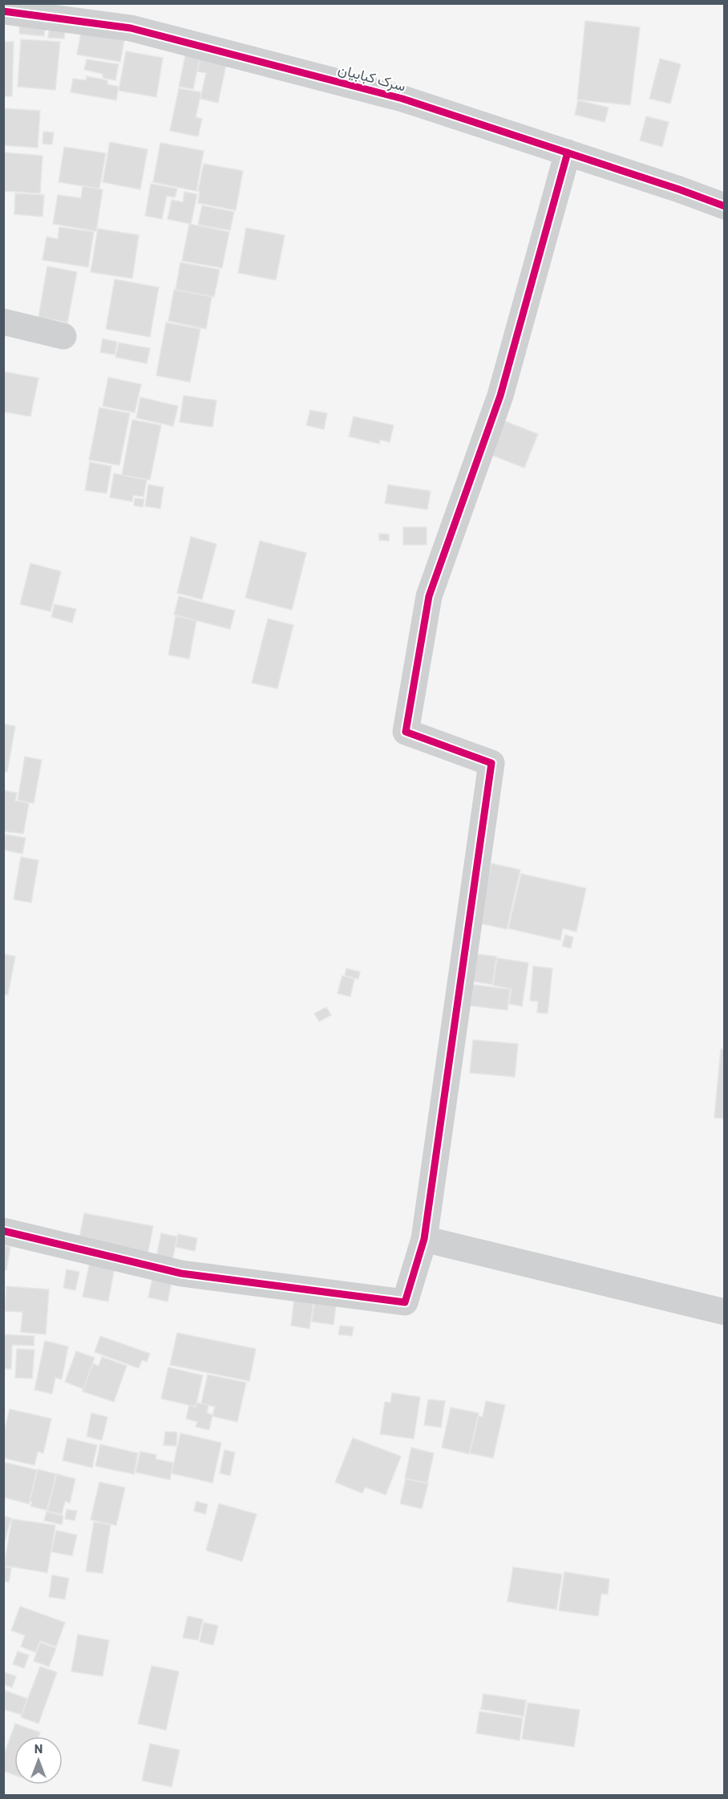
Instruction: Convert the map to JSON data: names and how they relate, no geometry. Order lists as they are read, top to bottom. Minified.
{"streets":{"street":["سرک کبابیان"]},"north":"top"}
